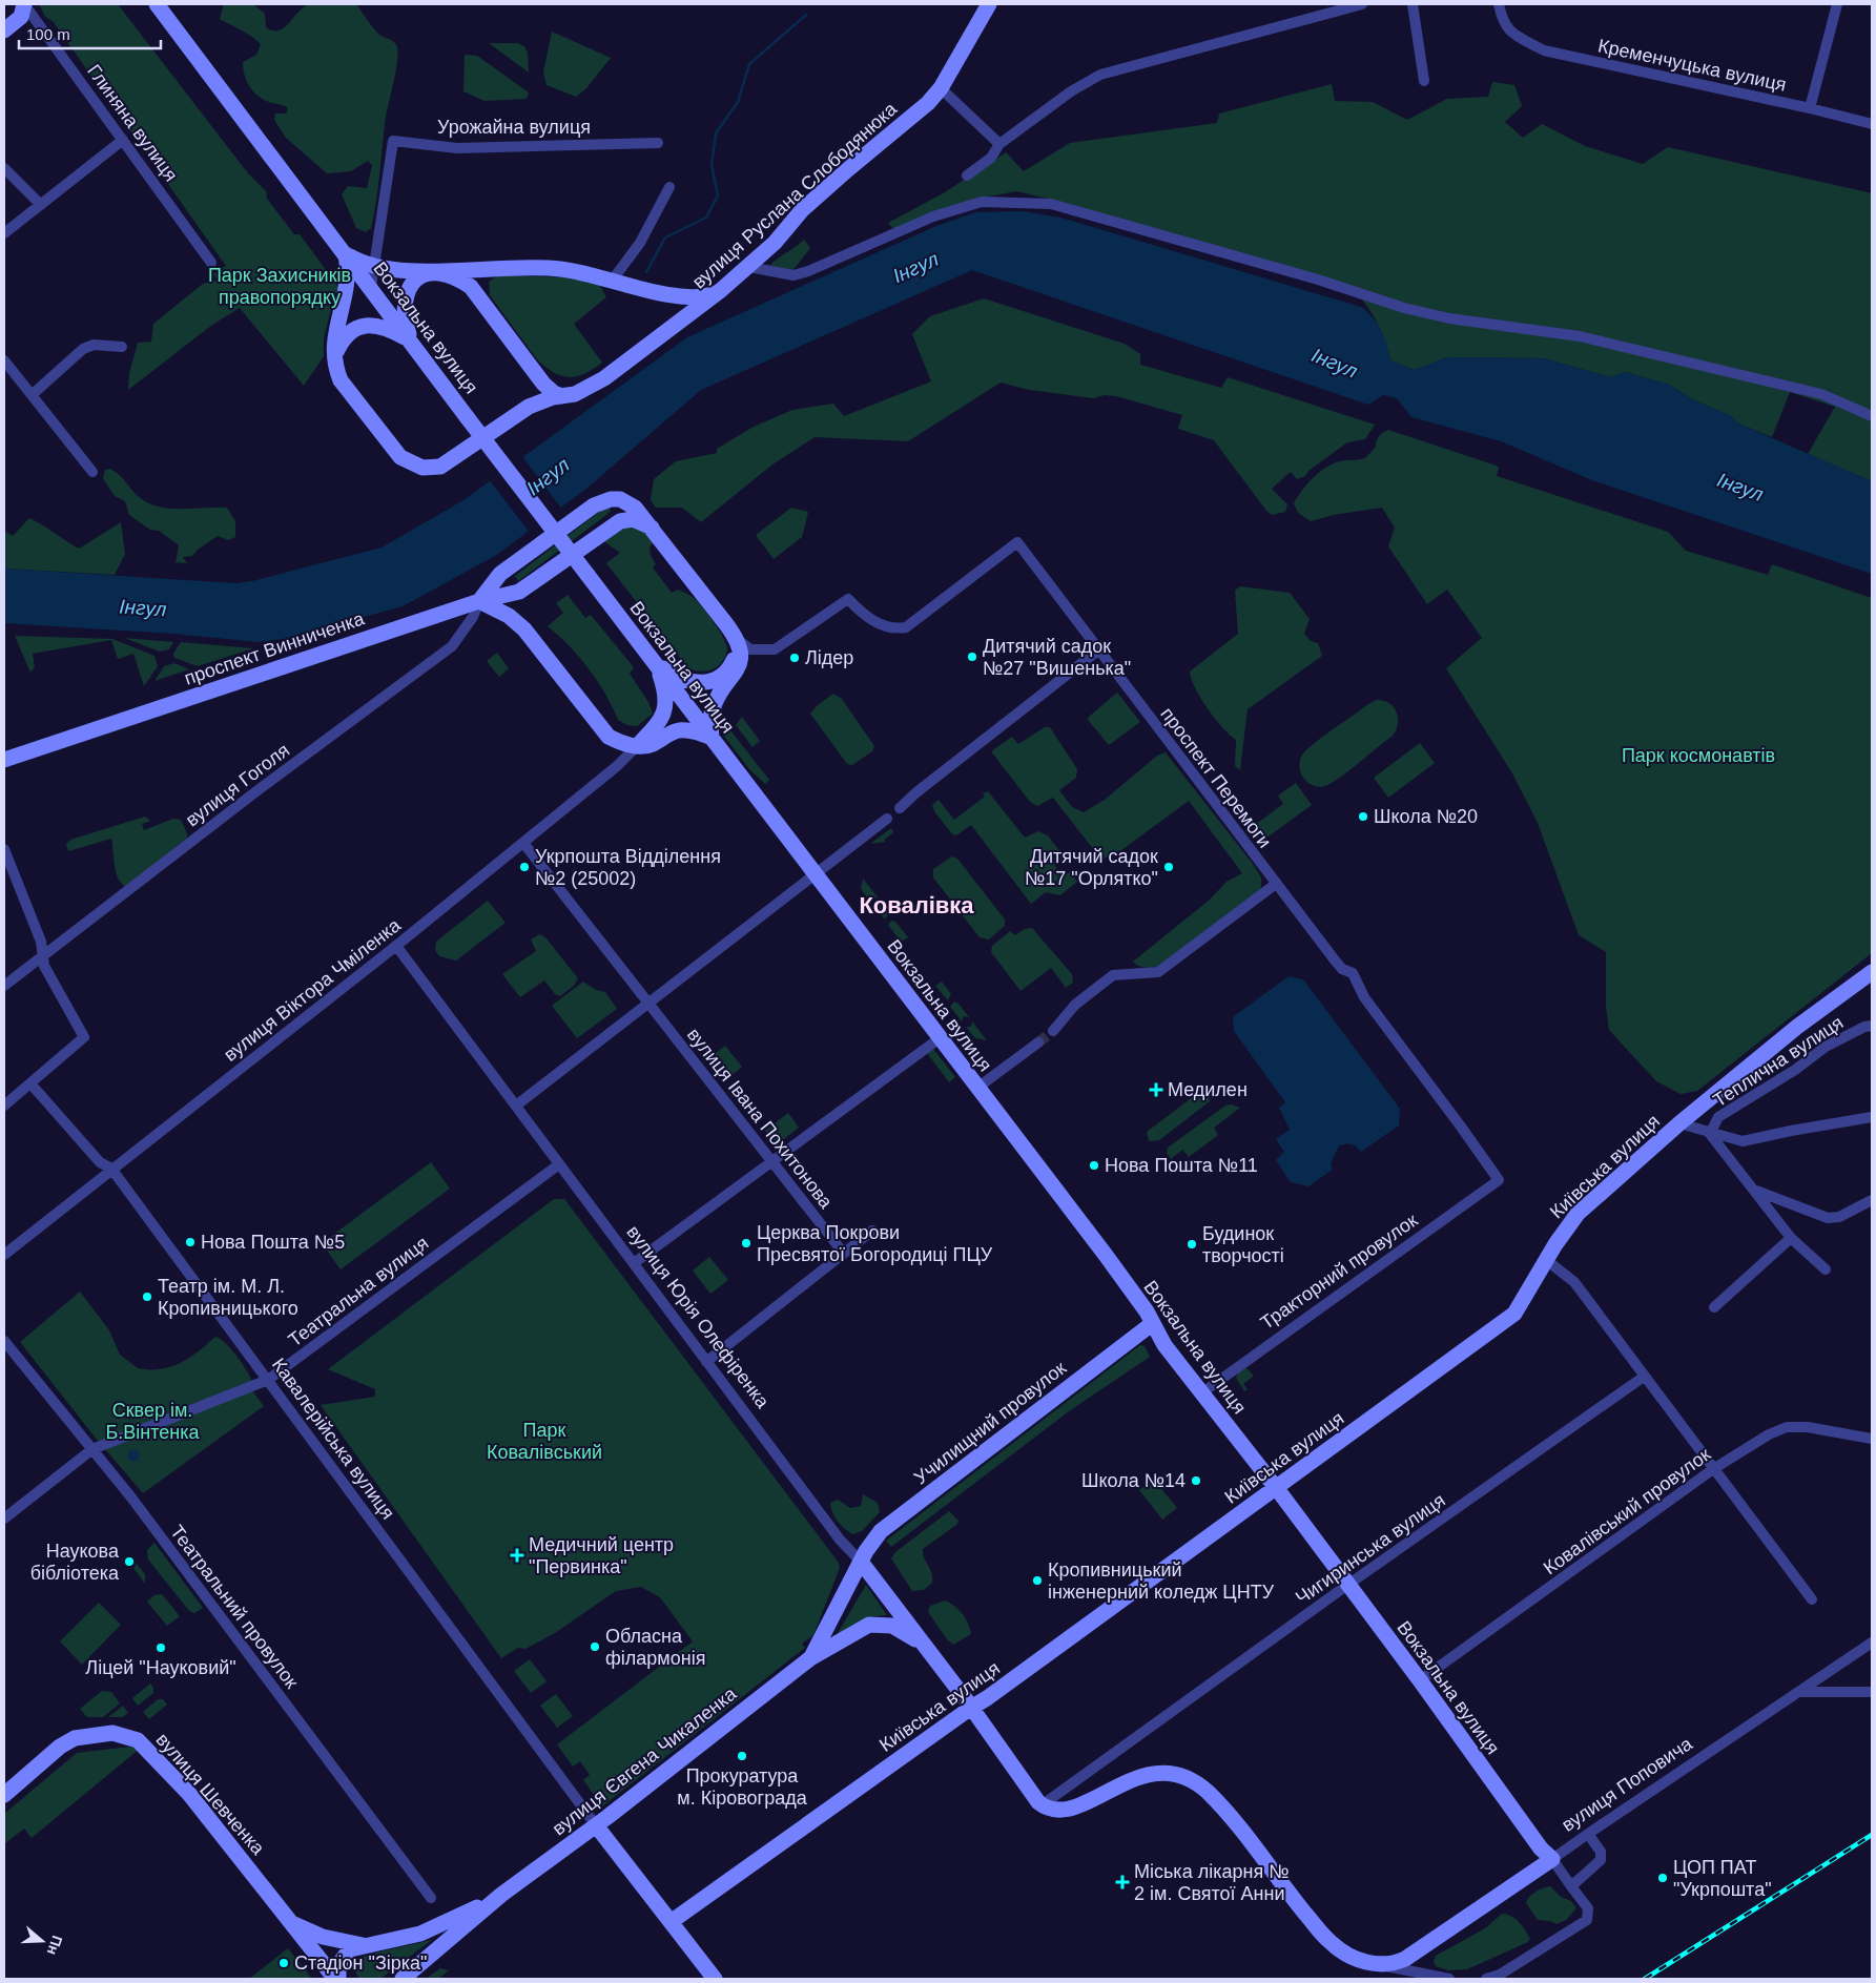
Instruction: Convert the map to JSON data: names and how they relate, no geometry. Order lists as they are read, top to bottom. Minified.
{"streets":{"main road":["вулиця Руслана Слободянюка","Вокзальна вулиця","проспект Винниченка","Київська вулиця","вулиця Юрія Олефіренка","Училищний провулок","вулиця Євгена Чикаленка","вулиця Поповича","вулиця Шевченка"],"street":["Кременчуцька вулиця","Глиняна вулиця","Урожайна вулиця","проспект Перемоги","вулиця Гоголя","вулиця Віктора Чміленка","Теплична вулиця","вулиця Івана Похитонова","Тракторний провулок","Театральна вулиця","Кавалерійська вулиця","Ковалівський провулок","Чигиринська вулиця","Театральний провулок"]},"crossings":[["Урожайна вулиця","Вокзальна вулиця"],["Вокзальна вулиця","Київська вулиця"],["Вокзальна вулиця","Тракторний провулок"],["Вокзальна вулиця","Училищний провулок"],["Вокзальна вулиця","Ковалівський провулок"],["Вокзальна вулиця","Чигиринська вулиця"],["Вокзальна вулиця","вулиця Поповича"],["проспект Винниченка","вулиця Гоголя"],["проспект Перемоги","Тракторний провулок"],["вулиця Віктора Чміленка","вулиця Івана Похитонова"],["вулиця Віктора Чміленка","вулиця Юрія Олефіренка"],["вулиця Віктора Чміленка","Кавалерійська вулиця"],["Київська вулиця","вулиця Юрія Олефіренка"],["Театральна вулиця","вулиця Юрія Олефіренка"],["Театральна вулиця","Кавалерійська вулиця"],["Театральна вулиця","Театральний провулок"],["вулиця Юрія Олефіренка","Училищний провулок"],["вулиця Юрія Олефіренка","Чигиринська вулиця"],["вулиця Юрія Олефіренка","вулиця Євгена Чикаленка"],["Училищний провулок","вулиця Євгена Чикаленка"],["Кавалерійська вулиця","вулиця Євгена Чикаленка"],["вулиця Євгена Чикаленка","вулиця Шевченка"]],"districts":["Ковалівка"],"water":["Інгул"],"parks":["Парк Захисників правопорядку","Парк космонавтів","Сквер ім. Б.Вінтенка","Парк Ковалівський"],"places":{"other":["Дитячий садок №27 \"Вишенька\"","Лідер","Школа №20","Укрпошта Відділення №2 (25002)","Дитячий садок №17 \"Орлятко\"","Нова Пошта №11","Нова Пошта №5","Церква Покрови Пресвятої Богородиці ПЦУ","Будинок творчості","Театр ім. М. Л. Кропивницького","Школа №14","Наукова бібліотека","Кропивницький інженерний коледж ЦНТУ","Обласна філармонія","Ліцей \"Науковий\"","Прокуратура м. Кіровограда","ЦОП ПАТ \"Укрпошта\"","Стадіон \"Зірка\""],"health":["Медилен","Медичний центр \"Первинка\"","Міська лікарня № 2 ім. Святої Анни"]},"scale_bar":"100 m","north":"right"}
